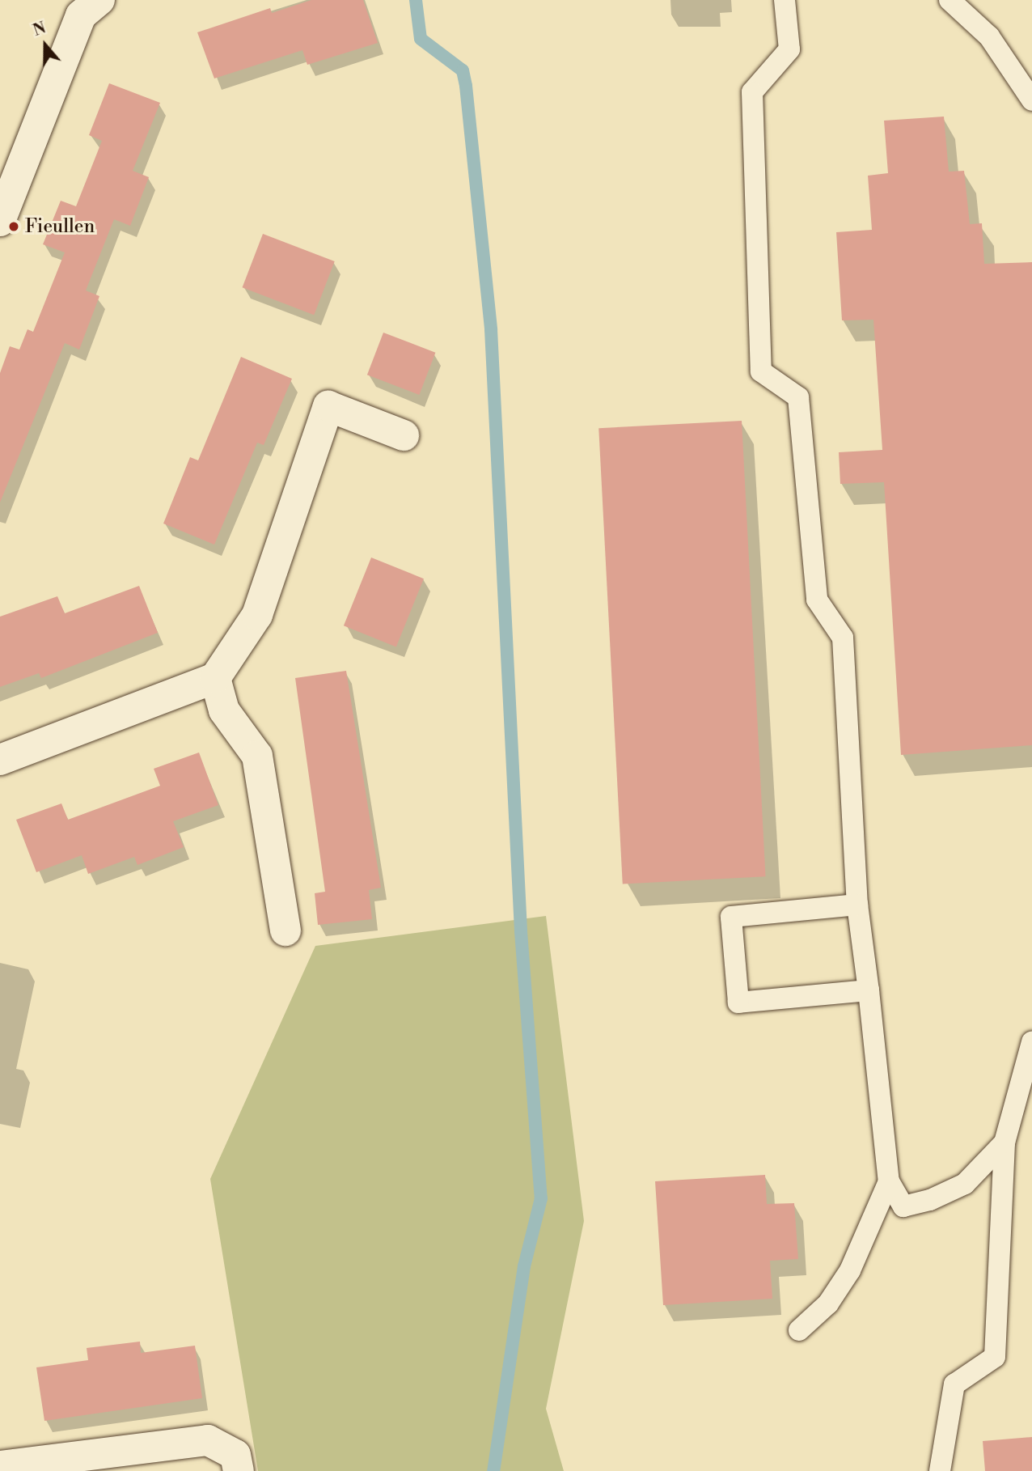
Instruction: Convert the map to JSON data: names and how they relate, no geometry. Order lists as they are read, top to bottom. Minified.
{"places":["Fieullen"],"north":"top"}
